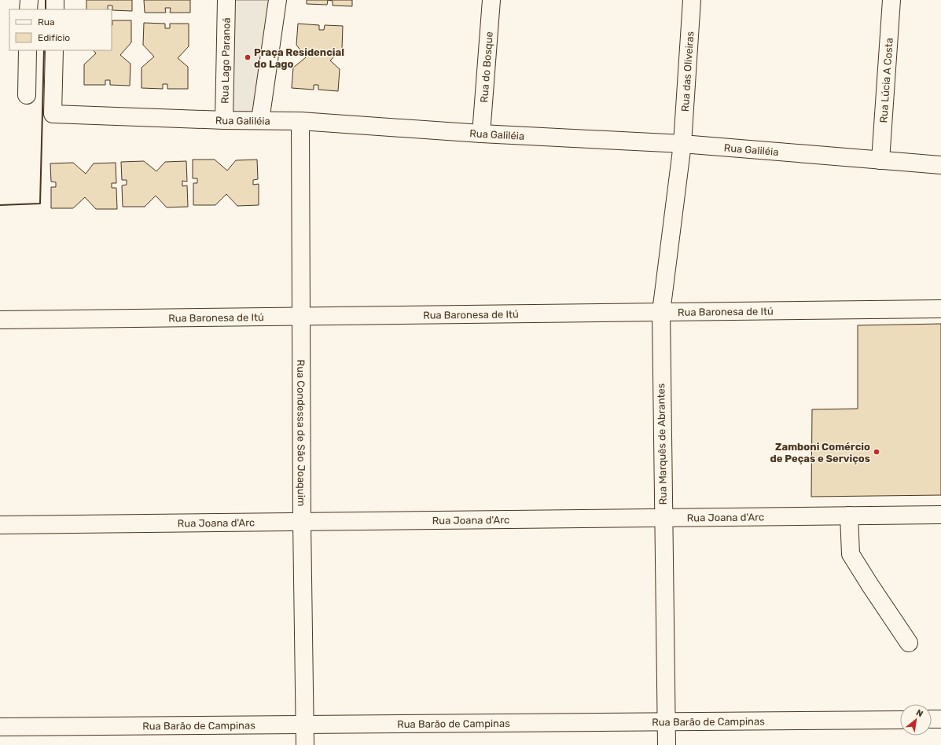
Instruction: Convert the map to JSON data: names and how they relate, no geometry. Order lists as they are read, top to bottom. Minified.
{"streets":{"street":["Rua Lago Paranoá","Rua do Bosque","Rua das Oliveiras","Rua Lúcia A Costa","Rua Galiléia","Rua Baronesa de Itú","Rua Condessa de São Joaquim","Rua Marquês de Abrantes","Rua Joana d'Arc","Rua Barão de Campinas"]},"crossings":[["Rua Lago Paranoá","Rua Galiléia"],["Rua do Bosque","Rua Galiléia"],["Rua das Oliveiras","Rua Galiléia"],["Rua das Oliveiras","Rua Marquês de Abrantes"],["Rua Lúcia A Costa","Rua Galiléia"],["Rua Galiléia","Rua Condessa de São Joaquim"],["Rua Galiléia","Rua Marquês de Abrantes"],["Rua Baronesa de Itú","Rua Condessa de São Joaquim"],["Rua Baronesa de Itú","Rua Marquês de Abrantes"],["Rua Condessa de São Joaquim","Rua Joana d'Arc"],["Rua Condessa de São Joaquim","Rua Barão de Campinas"],["Rua Marquês de Abrantes","Rua Joana d'Arc"],["Rua Marquês de Abrantes","Rua Barão de Campinas"]],"places":["Praça Residencial do Lago","Zamboni Comércio de Peças e Serviços"],"legend":["Rua","Edifício"],"north":"top right"}
